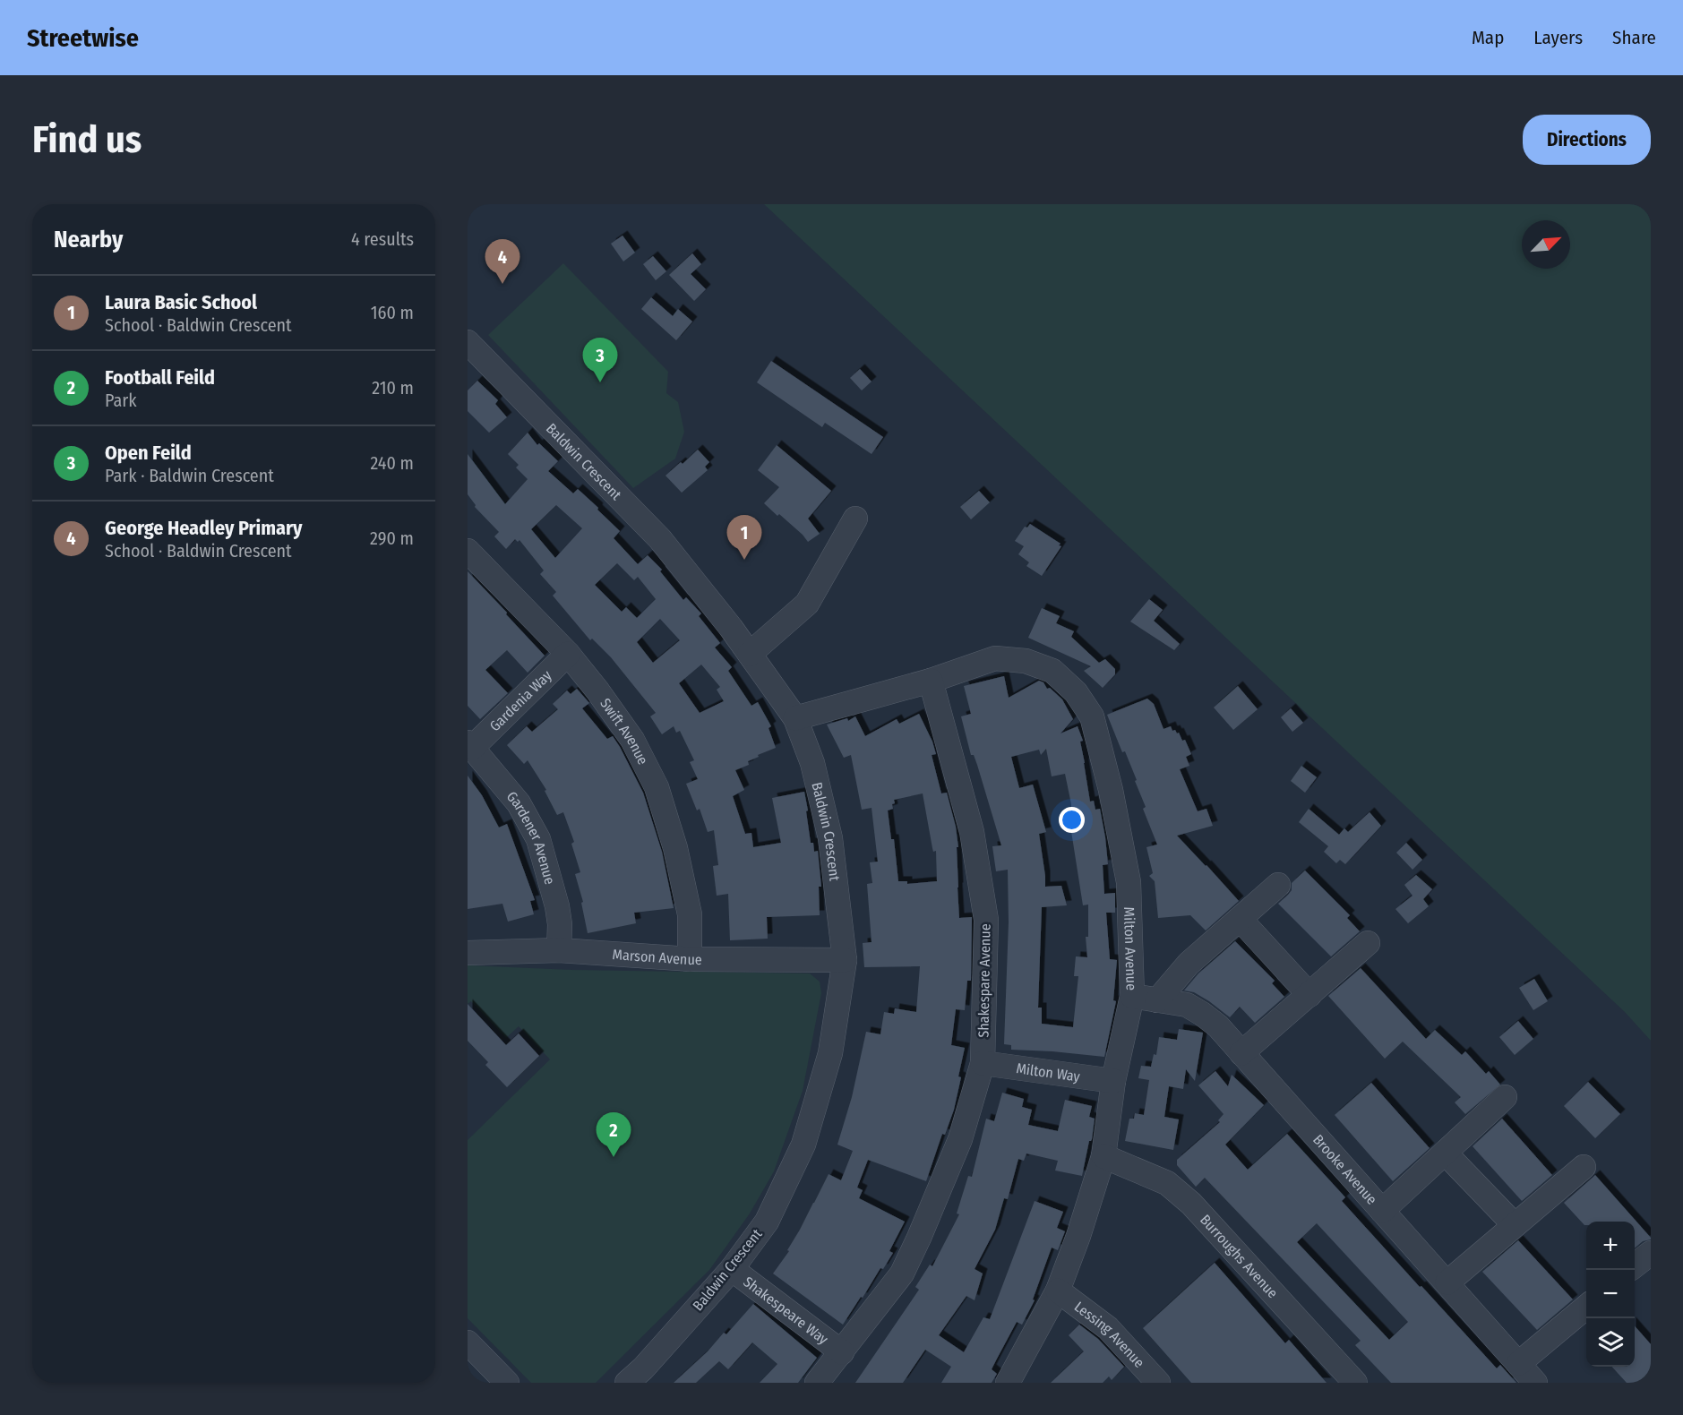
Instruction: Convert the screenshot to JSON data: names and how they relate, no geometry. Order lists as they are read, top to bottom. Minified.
{"streets":{"street":["Baldwin Crescent","Gardenia Way","Swift Avenue","Gardener Avenue","Milton Avenue","Marson Avenue","Shakespare Avenue","Milton Way","Brooke Avenue","Burroughs Avenue","Shakespeare Way","Lessing Avenue"]},"crossings":[["Baldwin Crescent","Marson Avenue"],["Baldwin Crescent","Shakespeare Way"],["Gardenia Way","Swift Avenue"],["Gardenia Way","Gardener Avenue"],["Swift Avenue","Marson Avenue"],["Gardener Avenue","Marson Avenue"],["Milton Avenue","Shakespare Avenue"],["Milton Avenue","Milton Way"],["Milton Avenue","Brooke Avenue"],["Milton Avenue","Burroughs Avenue"],["Milton Avenue","Lessing Avenue"],["Shakespare Avenue","Milton Way"],["Shakespare Avenue","Shakespeare Way"]],"north":"top right","page":{"header":"Streetwise","nav":["Map","Layers","Share"],"buttons":"Directions","title":"Find us","heading":["Nearby","4 results"],"pins":["4","3","1","2"],"list":[{"mark":"1","name":"Laura Basic School","note":"School · Baldwin Crescent","value":"160 m"},{"mark":"2","name":"Football Feild","note":"Park","value":"210 m"},{"mark":"3","name":"Open Feild","note":"Park · Baldwin Crescent","value":"240 m"},{"mark":"4","name":"George Headley Primary","note":"School · Baldwin Crescent","value":"290 m"}],"map_buttons":["+","−"]}}
